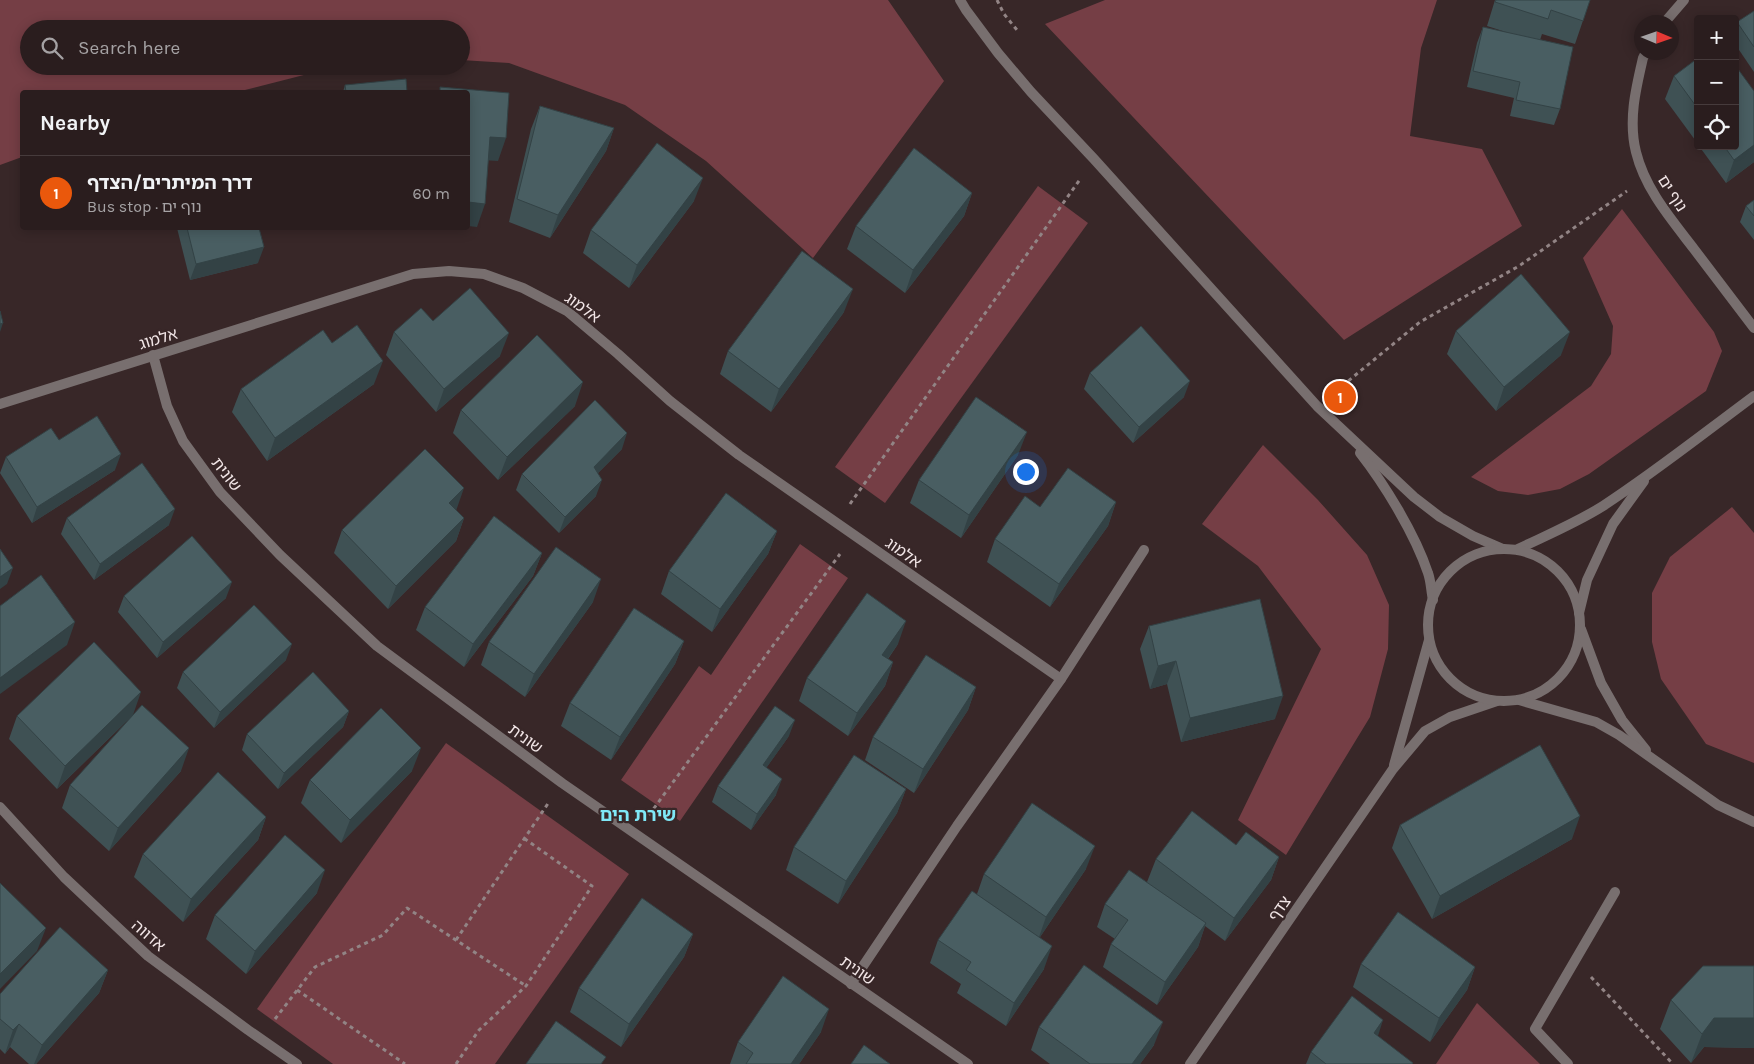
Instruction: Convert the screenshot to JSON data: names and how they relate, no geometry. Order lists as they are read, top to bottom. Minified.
{"streets":{"street":["נוף ים","אלמוג","שונית","צדף","אדווה"]},"crossings":[["אלמוג","שונית"]],"districts":["שירת הים"],"north":"right","page":{"map_buttons":["+","−"],"search":"Search here","heading":"Nearby","list":[{"mark":"1","name":"דרך המיתרים/הצדף","note":"Bus stop · נוף ים","value":"60 m"}],"pins":"1"}}
